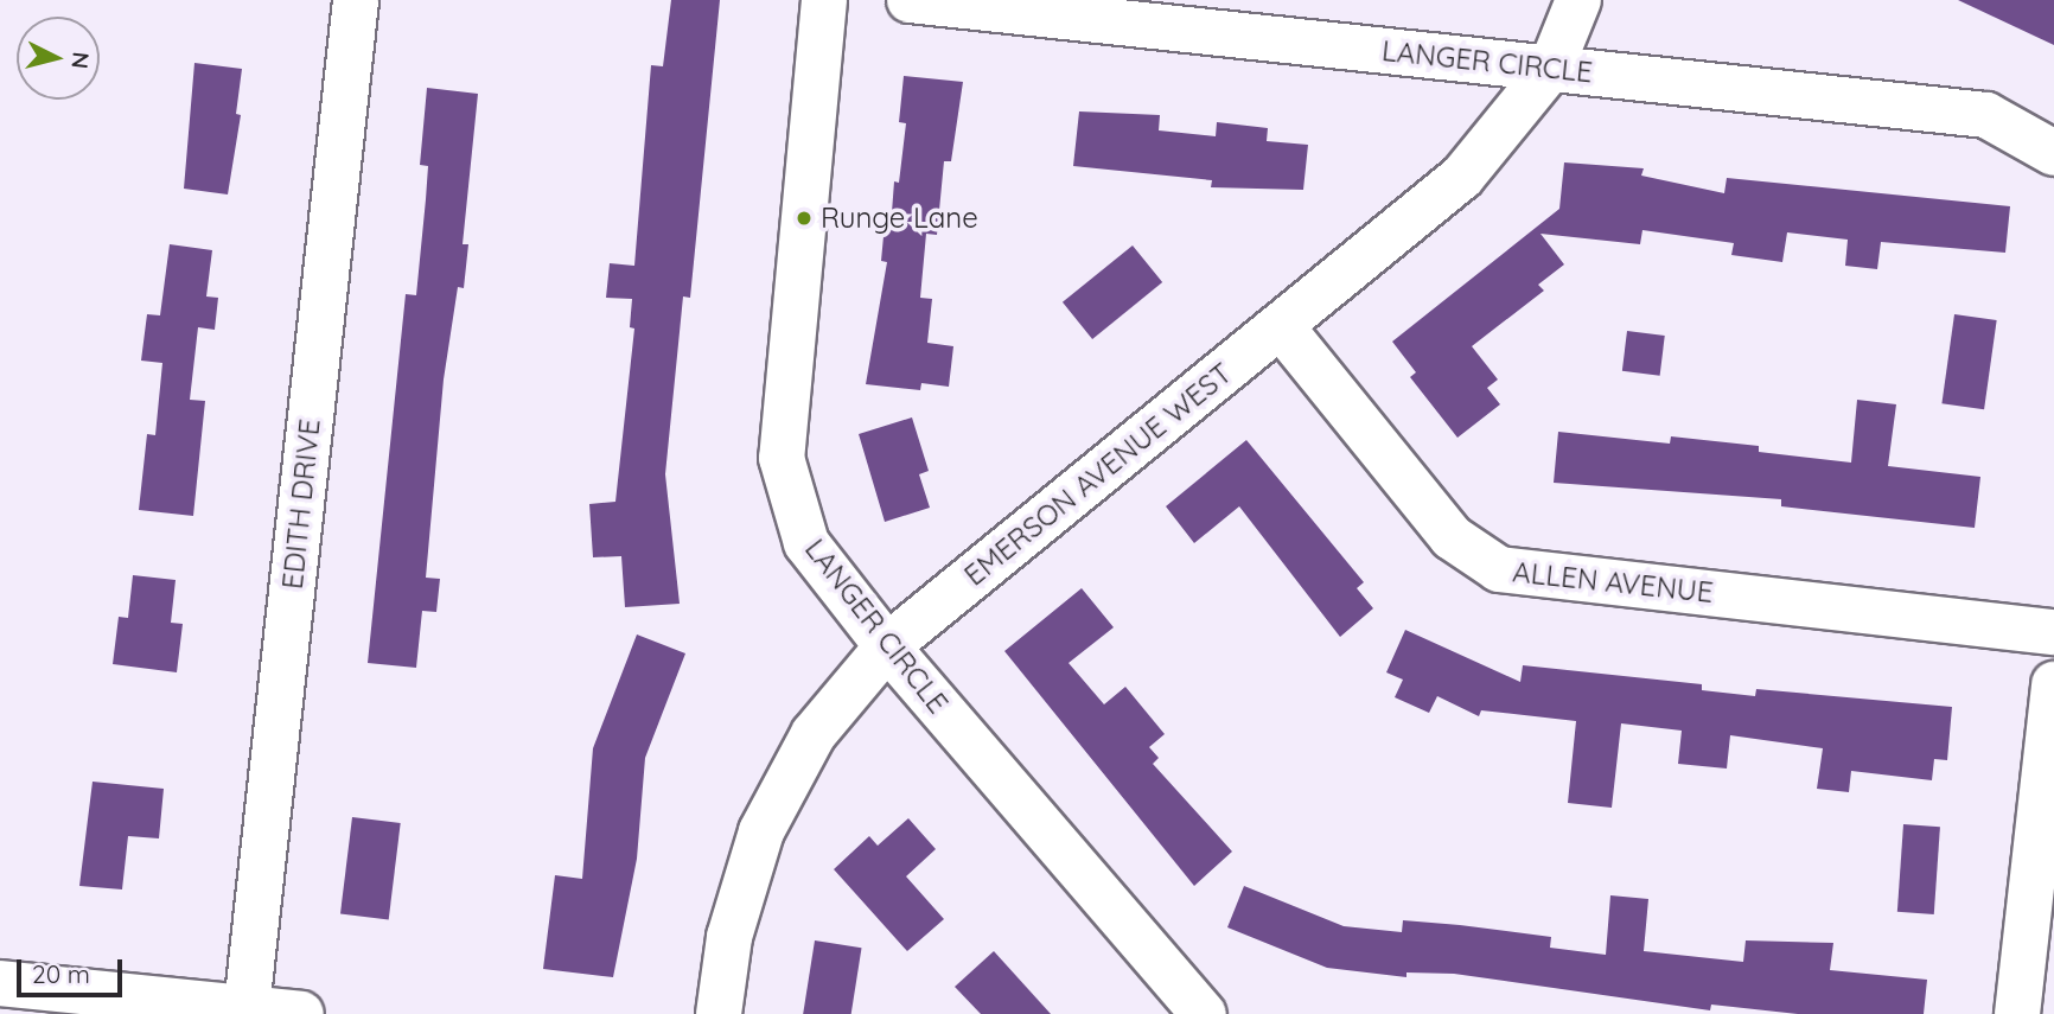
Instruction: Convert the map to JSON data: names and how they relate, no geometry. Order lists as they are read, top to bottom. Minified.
{"streets":{"street":["LANGER CIRCLE","EMERSON AVENUE WEST","EDITH DRIVE","ALLEN AVENUE"]},"crossings":[["LANGER CIRCLE","EMERSON AVENUE WEST"],["EMERSON AVENUE WEST","ALLEN AVENUE"]],"places":["Runge Lane"],"scale_bar":"20 m","north":"right"}
